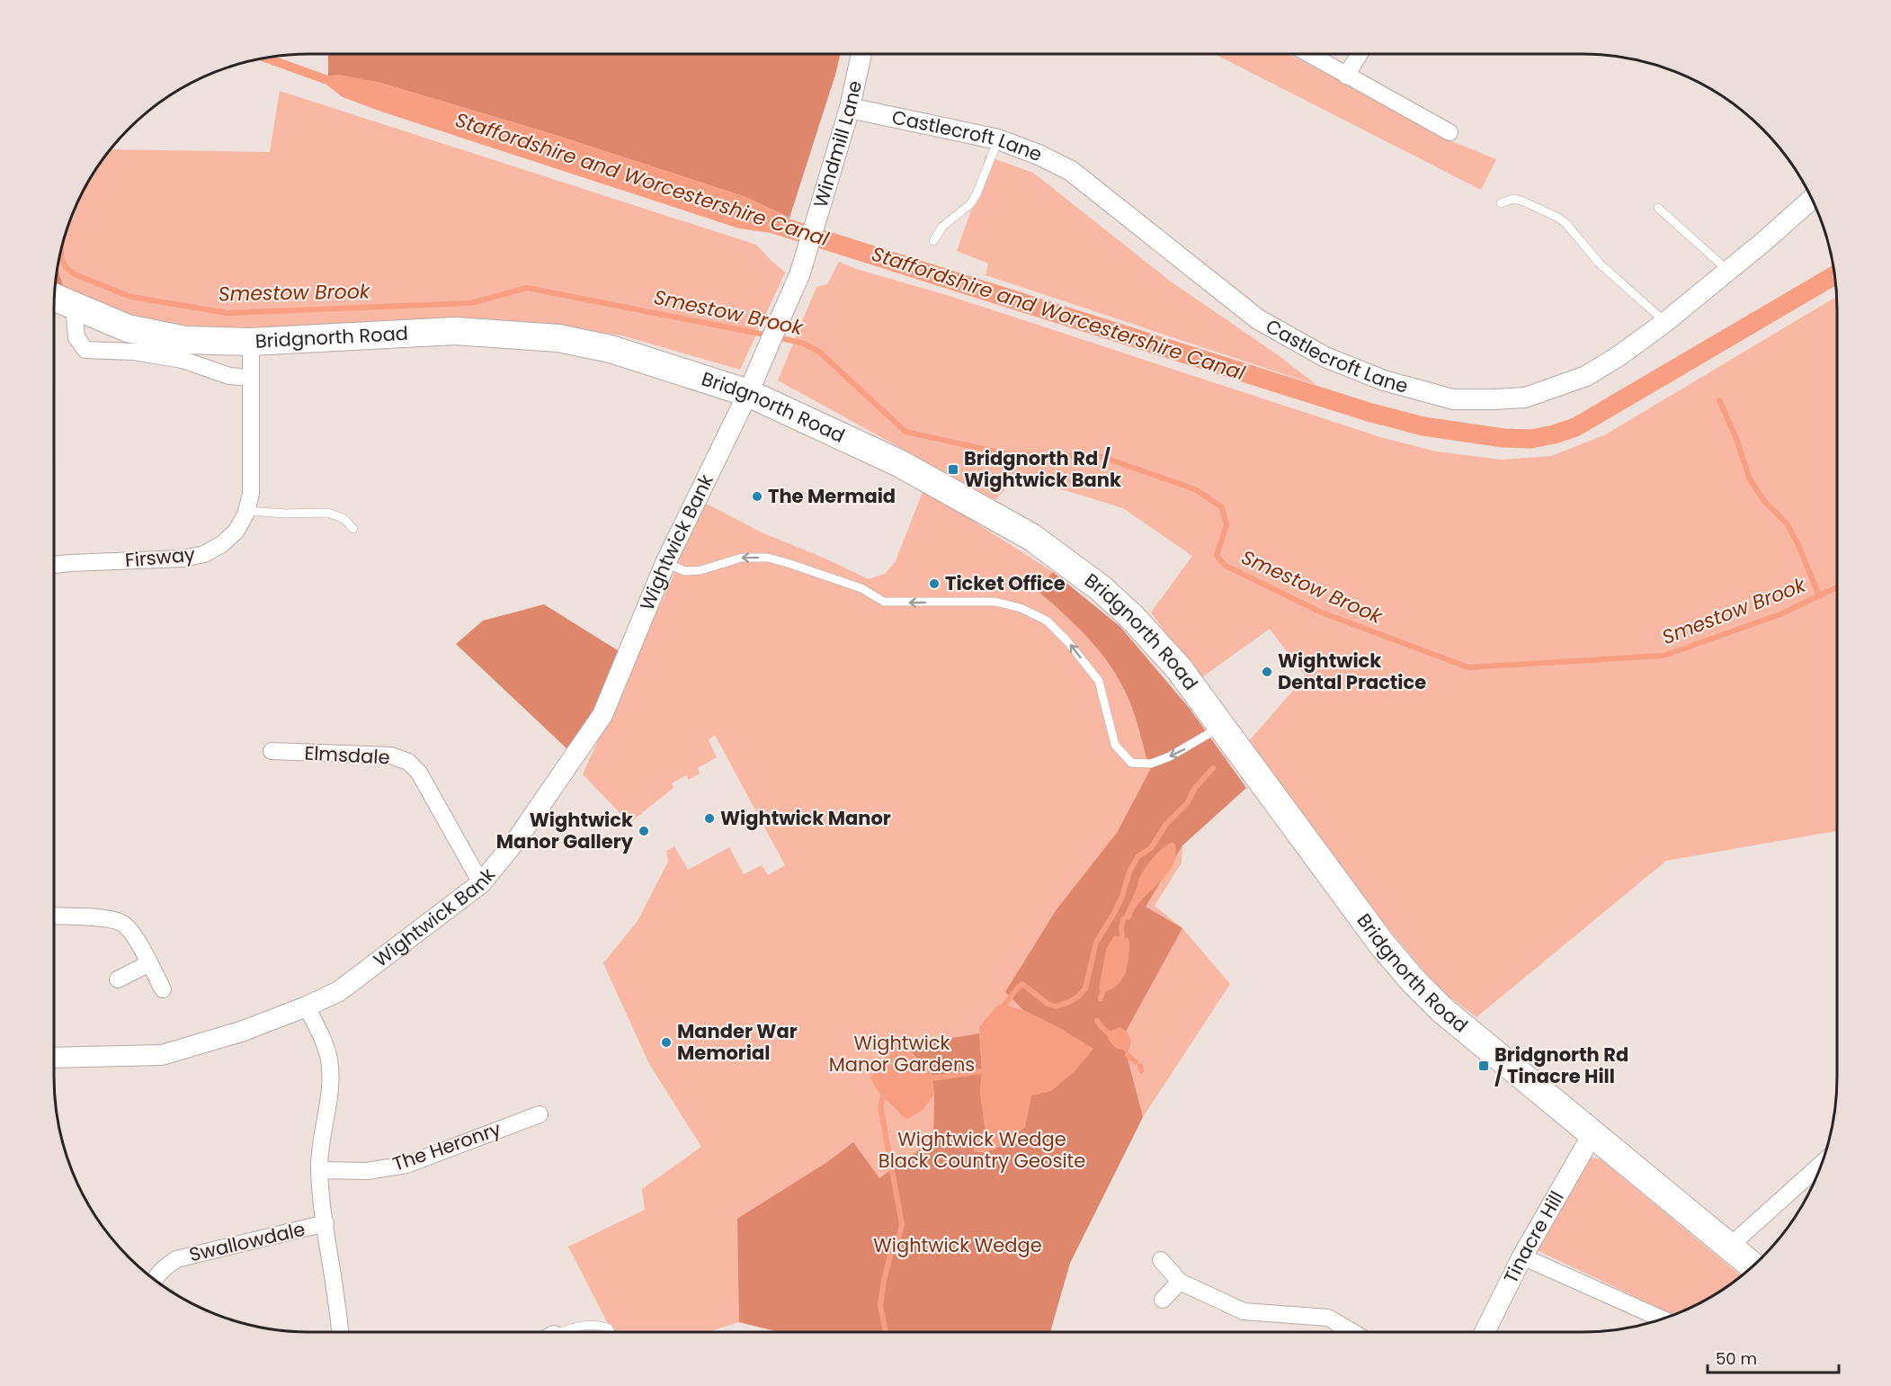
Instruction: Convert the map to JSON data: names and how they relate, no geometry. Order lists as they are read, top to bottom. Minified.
{"streets":{"highway":["Bridgnorth Road"],"street":["Castlecroft Lane","Windmill Lane","Wightwick Bank","Firsway","Elmsdale","The Heronry","Tinacre Hill","Swallowdale"]},"crossings":[["Castlecroft Lane","Windmill Lane"],["Windmill Lane","Bridgnorth Road"],["Windmill Lane","Wightwick Bank"],["Bridgnorth Road","Wightwick Bank"],["Bridgnorth Road","Firsway"],["Bridgnorth Road","Tinacre Hill"],["Wightwick Bank","Elmsdale"]],"water":["Staffordshire and Worcestershire Canal","Smestow Brook"],"parks":["Wightwick Manor Gardens","Wightwick Wedge Black Country Geosite","Wightwick Wedge"],"places":{"transit":["Bridgnorth Rd / Wightwick Bank","Bridgnorth Rd / Tinacre Hill"],"other":["The Mermaid","Ticket Office","Wightwick Dental Practice","Wightwick Manor","Wightwick Manor Gallery","Mander War Memorial"]},"scale_bar":"50 m"}
